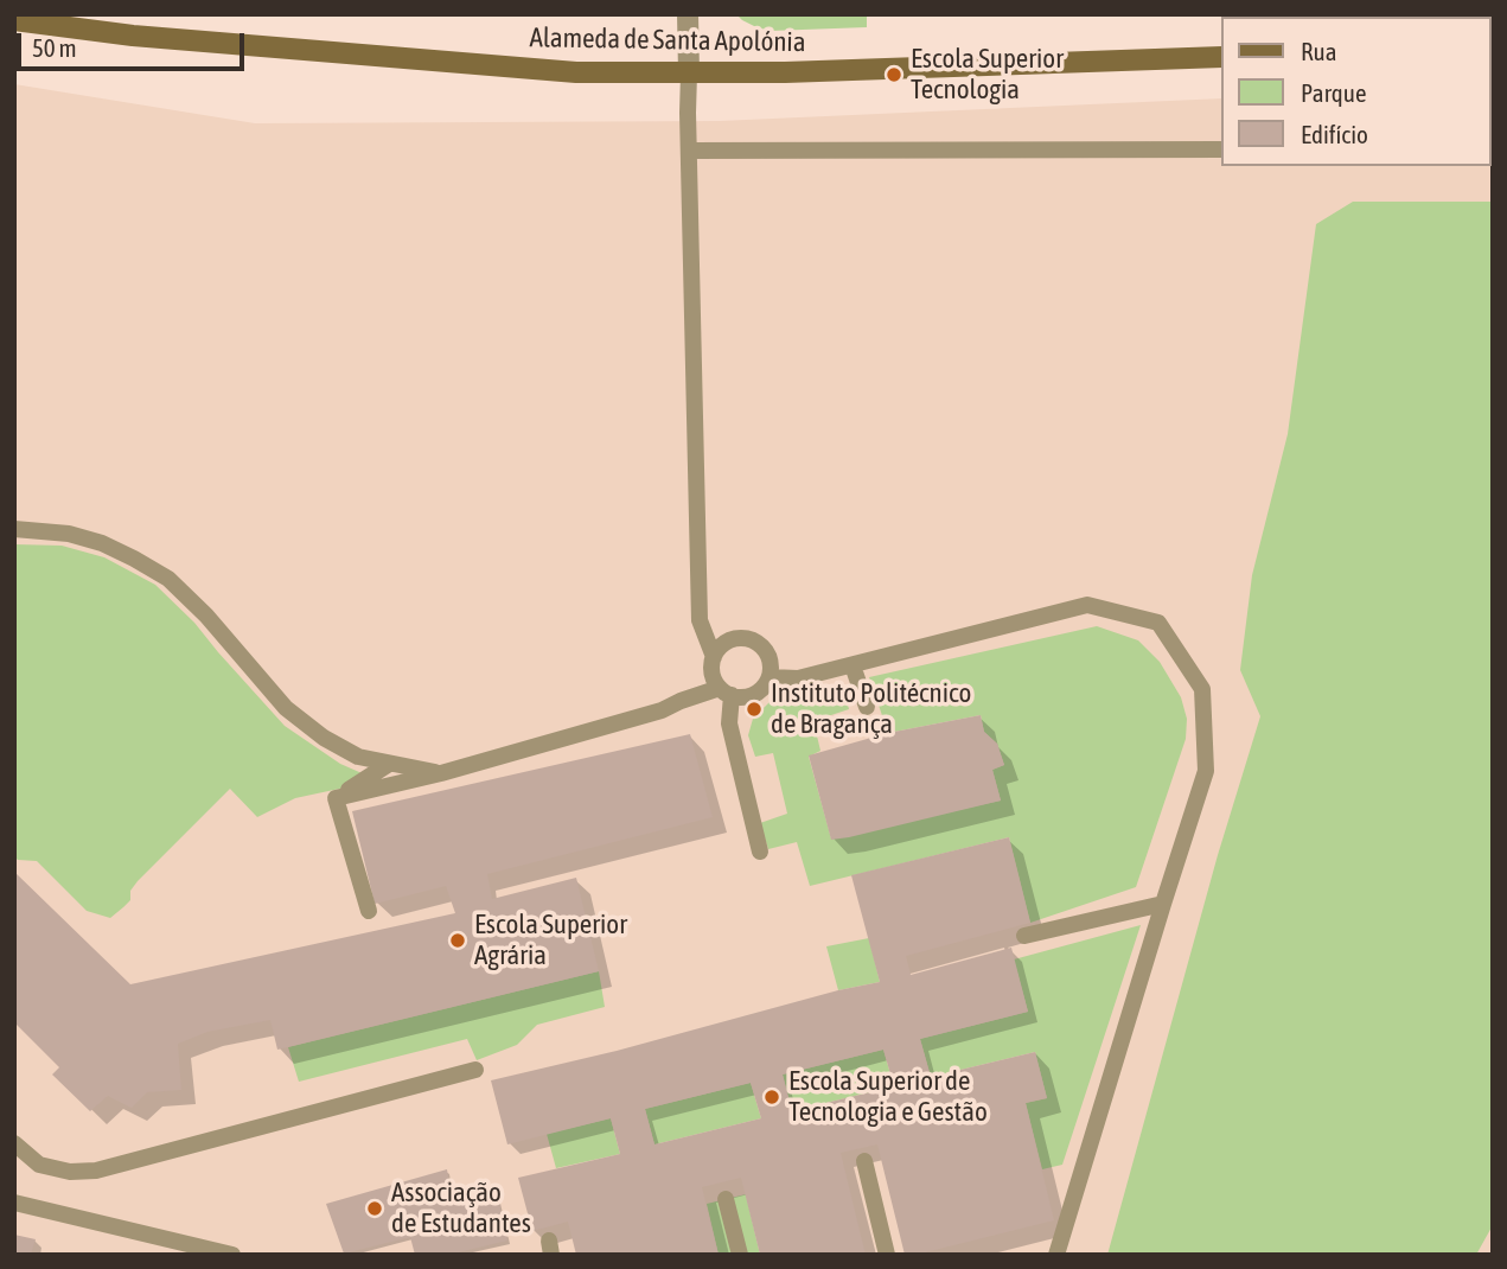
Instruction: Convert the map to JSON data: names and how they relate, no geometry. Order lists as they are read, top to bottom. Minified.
{"streets":{"street":["Alameda de Santa Apolónia"]},"places":["Escola Superior Tecnologia","Instituto Politécnico de Bragança","Escola Superior Agrária","Escola Superior de Tecnologia e Gestão","Associação de Estudantes"],"legend":["Rua","Parque","Edifício"],"scale_bar":"50 m"}
